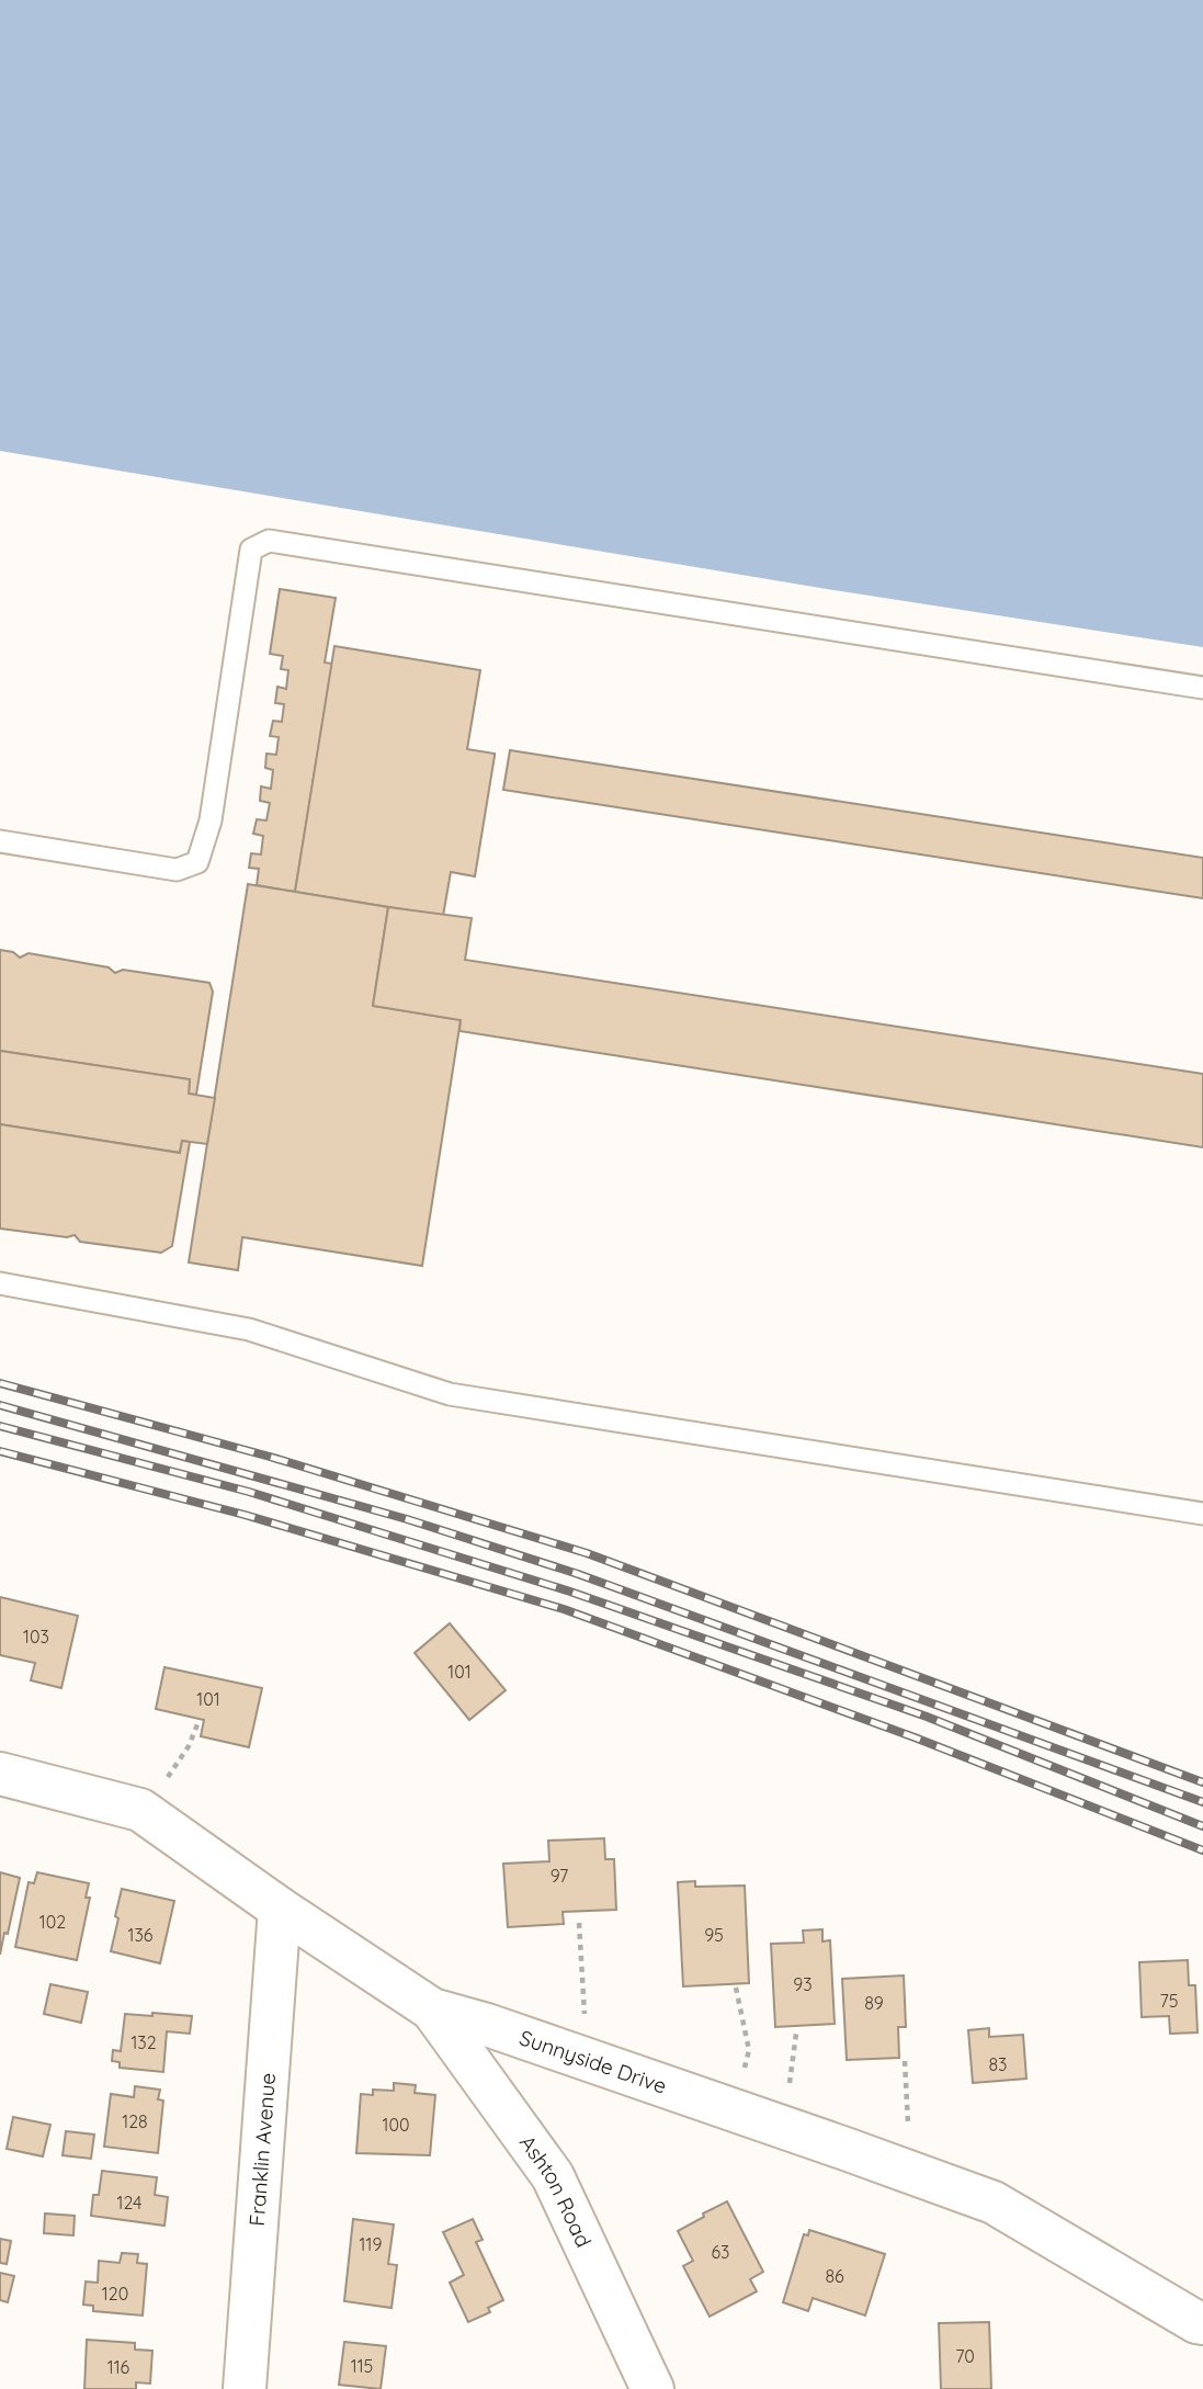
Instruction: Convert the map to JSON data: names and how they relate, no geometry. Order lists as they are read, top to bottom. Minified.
{"streets":{"street":["Sunnyside Drive","Franklin Avenue","Ashton Road"]},"crossings":[["Sunnyside Drive","Franklin Avenue"],["Sunnyside Drive","Ashton Road"]],"house_numbers":["103","101","101","97","102","136","95","93","75","89","132","83","128","100","124","119","63","86","120","70","115","116"]}
